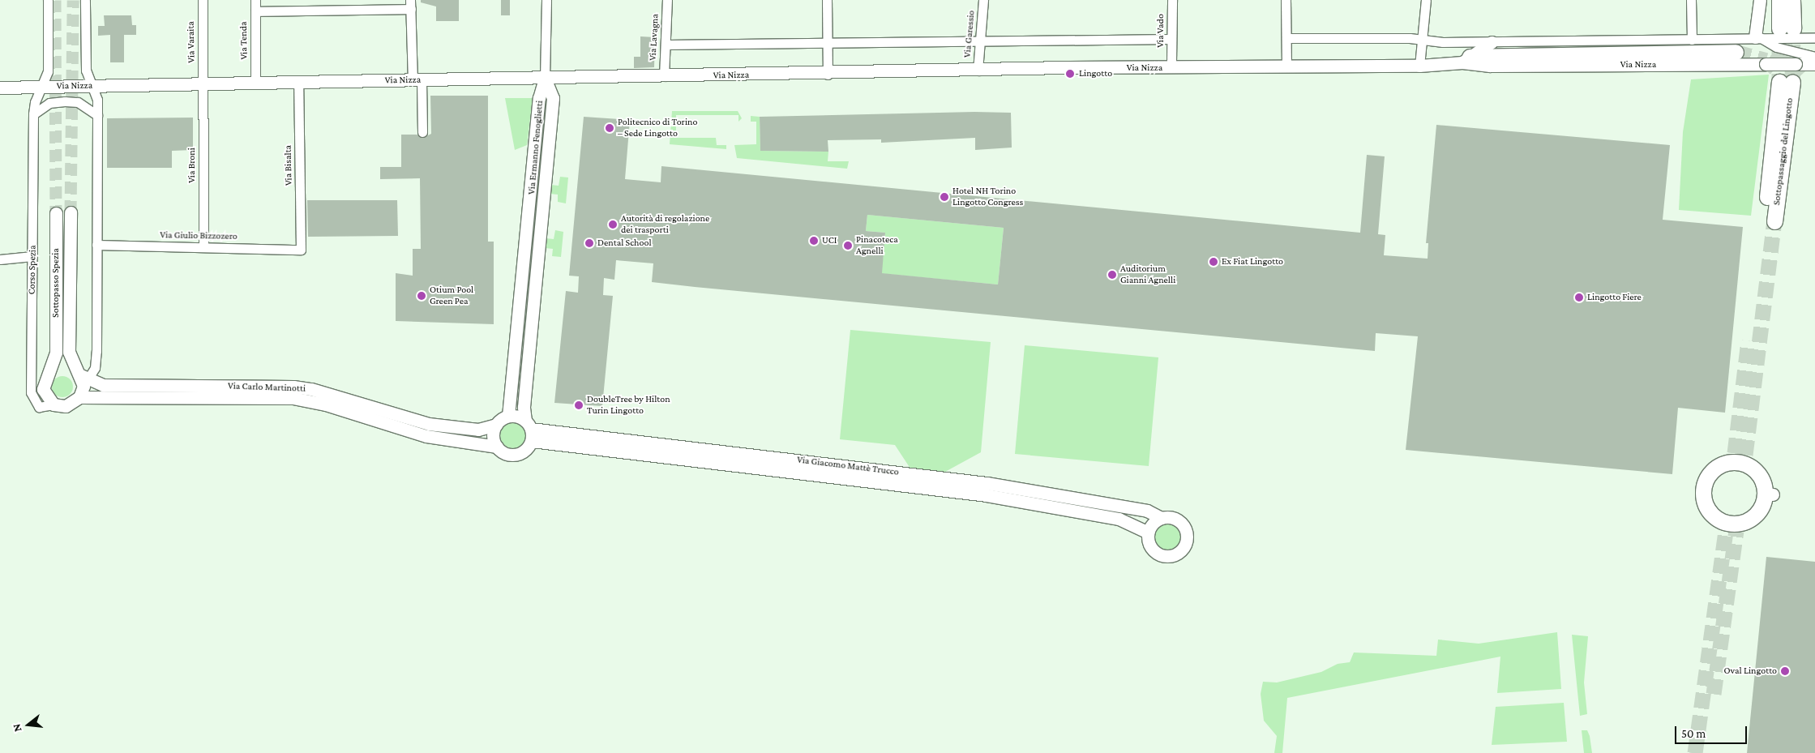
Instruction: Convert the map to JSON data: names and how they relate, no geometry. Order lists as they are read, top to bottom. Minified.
{"streets":{"main road":["Sottopassaggio del Lingotto"],"street":["Via Vado","Via Garessio","Via Lavagna","Via Tenda","Via Varaita","Via Nizza","Via Ermanno Fenoglietti","Via Broni","Via Bisalta","Via Giulio Bizzozero","Corso Spezia","Sottopasso Spezia","Via Carlo Martinotti","Via Giacomo Mattè Trucco"]},"crossings":[["Via Garessio","Via Nizza"],["Via Lavagna","Via Nizza"],["Via Tenda","Via Nizza"],["Via Varaita","Via Nizza"],["Via Varaita","Via Broni"],["Via Nizza","Via Ermanno Fenoglietti"],["Via Nizza","Via Broni"],["Via Nizza","Via Bisalta"],["Via Nizza","Corso Spezia"],["Via Ermanno Fenoglietti","Via Carlo Martinotti"],["Via Ermanno Fenoglietti","Via Giacomo Mattè Trucco"],["Via Broni","Via Giulio Bizzozero"],["Via Bisalta","Via Giulio Bizzozero"],["Corso Spezia","Sottopasso Spezia"],["Corso Spezia","Via Carlo Martinotti"],["Sottopasso Spezia","Via Carlo Martinotti"],["Via Carlo Martinotti","Via Giacomo Mattè Trucco"]],"places":["Lingotto","Politecnico di Torino – Sede Lingotto","Hotel NH Torino Lingotto Congress","Autorità di regolazione dei trasporti","UCI","Dental School","Pinacoteca Agnelli","Ex Fiat Lingotto","Auditorium Gianni Agnelli","Otium Pool Green Pea","Lingotto Fiere","DoubleTree by Hilton Turin Lingotto","Oval Lingotto"],"scale_bar":"50 m","north":"left"}
